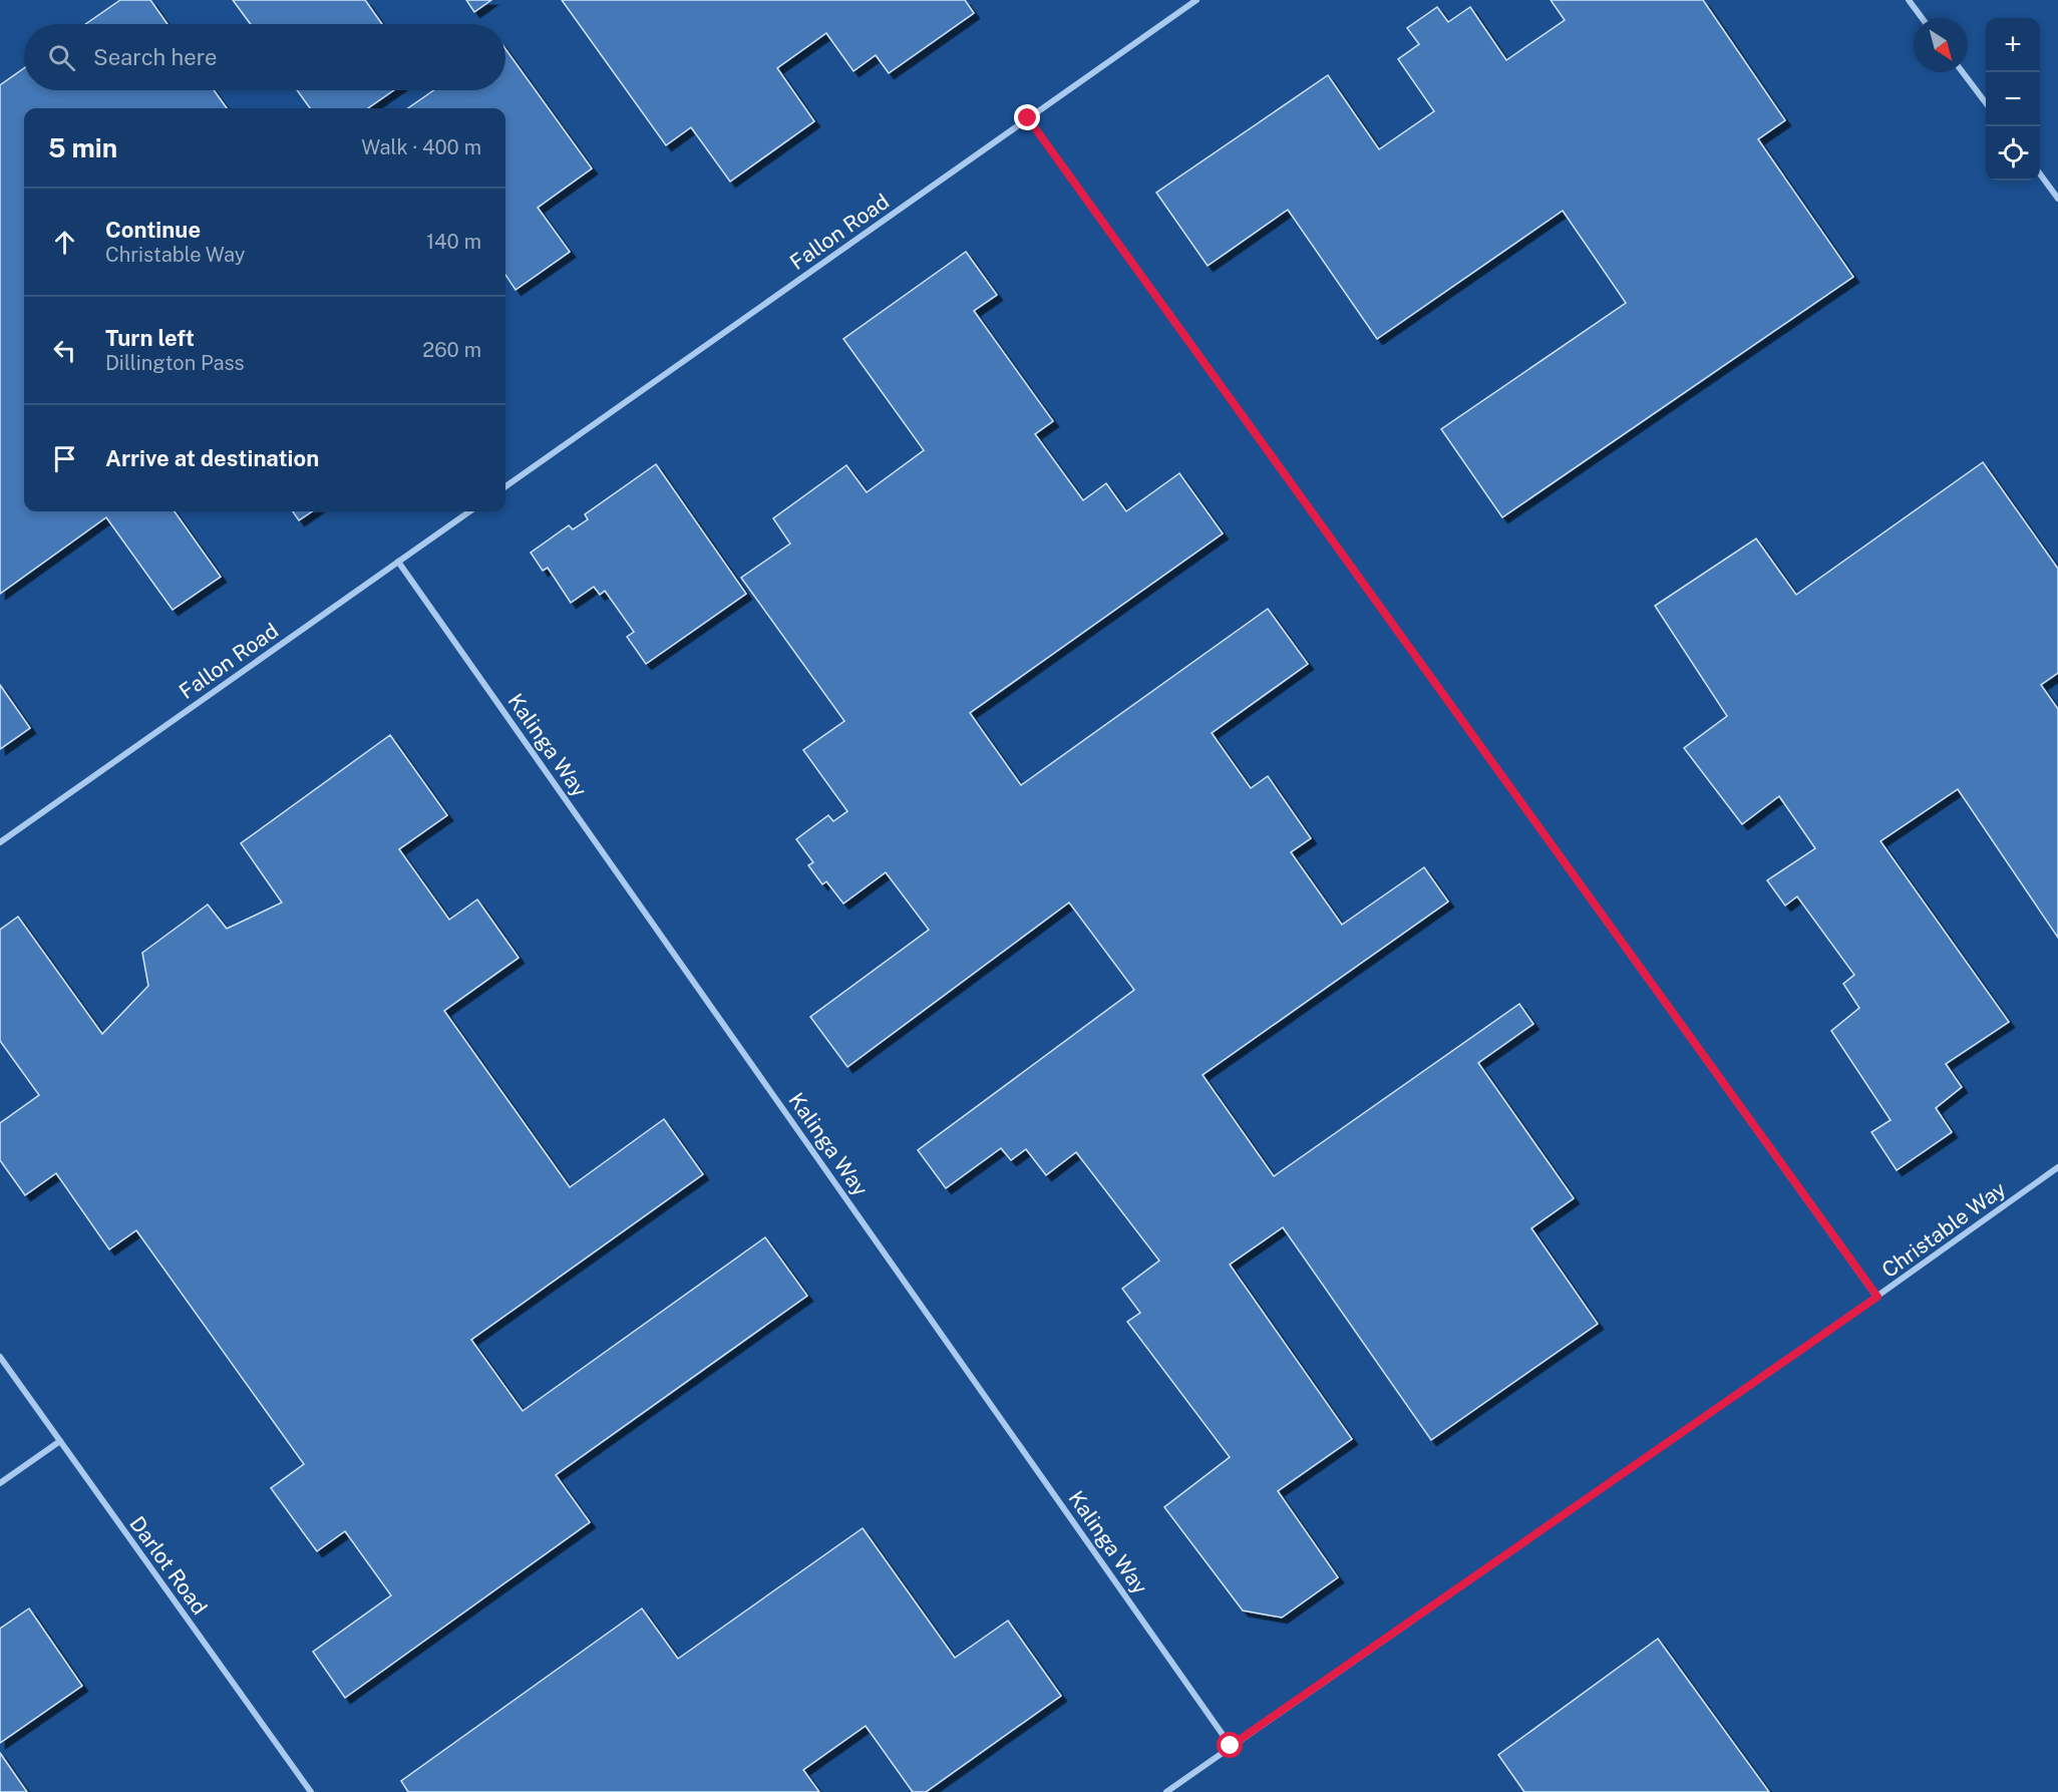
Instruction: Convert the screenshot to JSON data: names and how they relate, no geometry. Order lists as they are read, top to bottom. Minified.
{"streets":{"street":["Fallon Road","Kalinga Way","Christable Way","Darlot Road"]},"crossings":[["Fallon Road","Kalinga Way"],["Kalinga Way","Christable Way"]],"north":"bottom right","page":{"map_buttons":["+","−"],"search":"Search here","heading":["5 min","Walk · 400 m"],"list":[["Continue","Christable Way","140 m"],["Turn left","Dillington Pass","260 m"],"Arrive at destination"]}}
